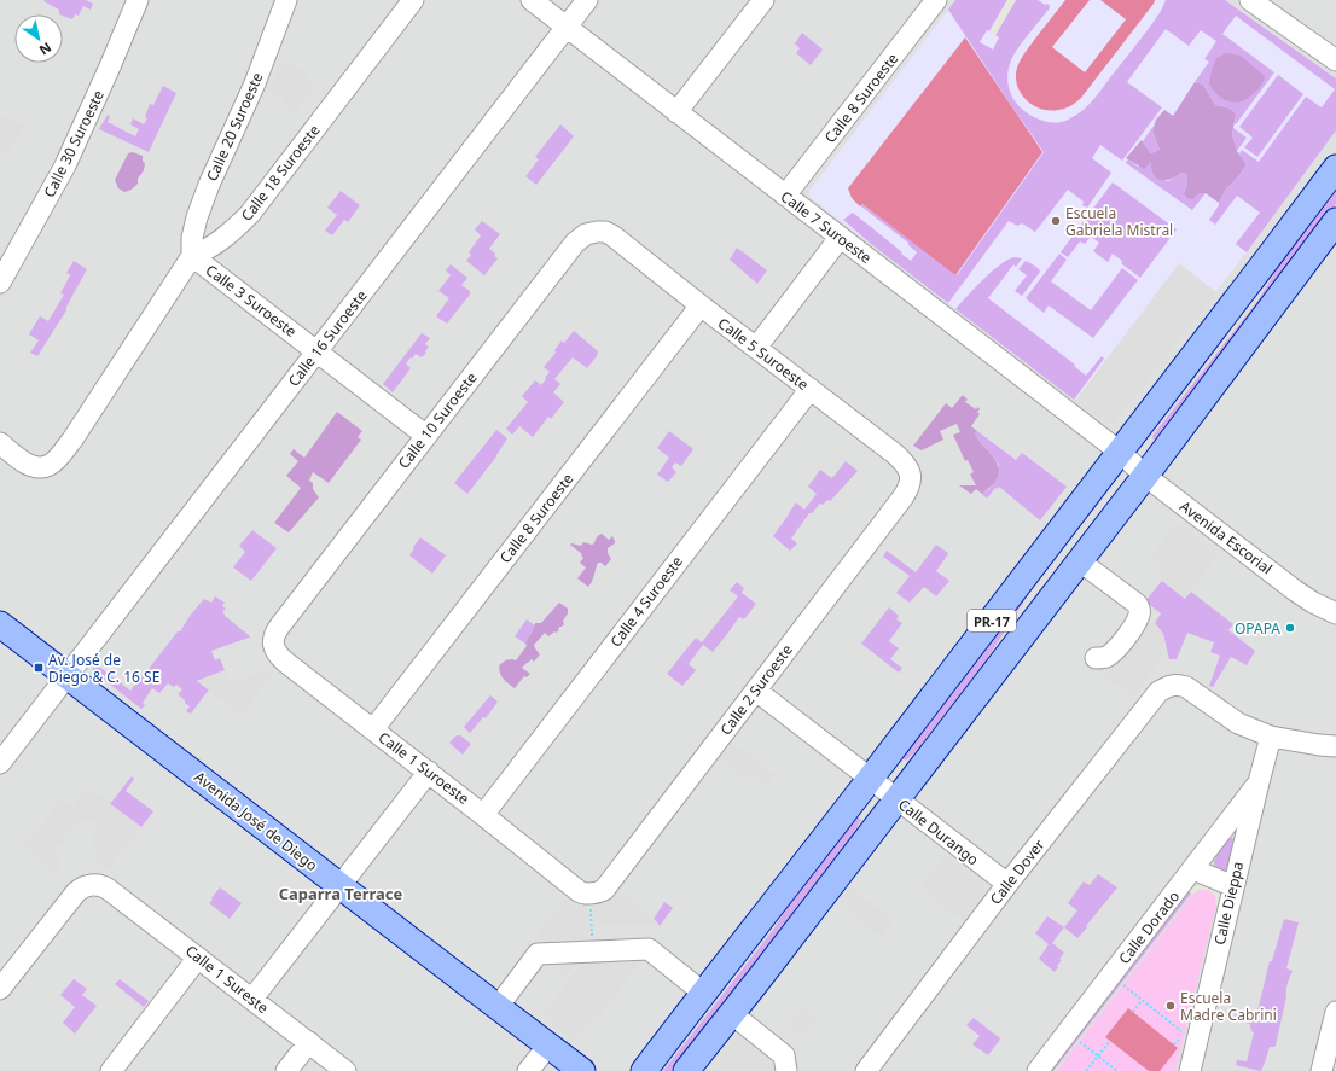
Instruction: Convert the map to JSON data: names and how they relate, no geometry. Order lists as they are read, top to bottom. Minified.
{"streets":{"main road":["PR-17","Avenida José de Diego"],"street":["Calle 8 Suroeste","Calle 20 Suroeste","Calle 30 Suroeste","Calle 18 Suroeste","Calle 7 Suroeste","Calle 3 Suroeste","Calle 16 Suroeste","Calle 5 Suroeste","Calle 10 Suroeste","Avenida Escorial","Calle 4 Suroeste","Calle 2 Suroeste","Calle 1 Suroeste","Calle Durango","Calle Dover","Calle Dieppa","Calle Dorado","Calle 1 Sureste"]},"crossings":[["Calle 8 Suroeste","Calle 7 Suroeste"],["Calle 8 Suroeste","Calle 5 Suroeste"],["Calle 8 Suroeste","Calle 1 Suroeste"],["Calle 20 Suroeste","Calle 18 Suroeste"],["Calle 20 Suroeste","Calle 3 Suroeste"],["Calle 18 Suroeste","Calle 3 Suroeste"],["Calle 7 Suroeste","Calle 16 Suroeste"],["Calle 7 Suroeste","Avenida Escorial"],["Calle 7 Suroeste","PR-17"],["Calle 3 Suroeste","Calle 16 Suroeste"],["Calle 3 Suroeste","Calle 10 Suroeste"],["Calle 16 Suroeste","Avenida José de Diego"],["Calle 5 Suroeste","Calle 10 Suroeste"],["Calle 5 Suroeste","Calle 4 Suroeste"],["Calle 5 Suroeste","Calle 2 Suroeste"],["Calle 10 Suroeste","Calle 1 Suroeste"],["Avenida Escorial","PR-17"],["Calle 4 Suroeste","Calle 1 Suroeste"],["PR-17","Calle Durango"],["Calle 2 Suroeste","Calle 1 Suroeste"],["Calle Durango","Calle Dover"],["Calle Dover","Calle Dieppa"],["Calle Dieppa","Calle Dorado"]],"districts":["Caparra Terrace"],"places":{"other":["Escuela Gabriela Mistral","OPAPA","Escuela Madre Cabrini"],"transit":["Av. José de Diego & C. 16 SE"]},"north":"bottom right"}
